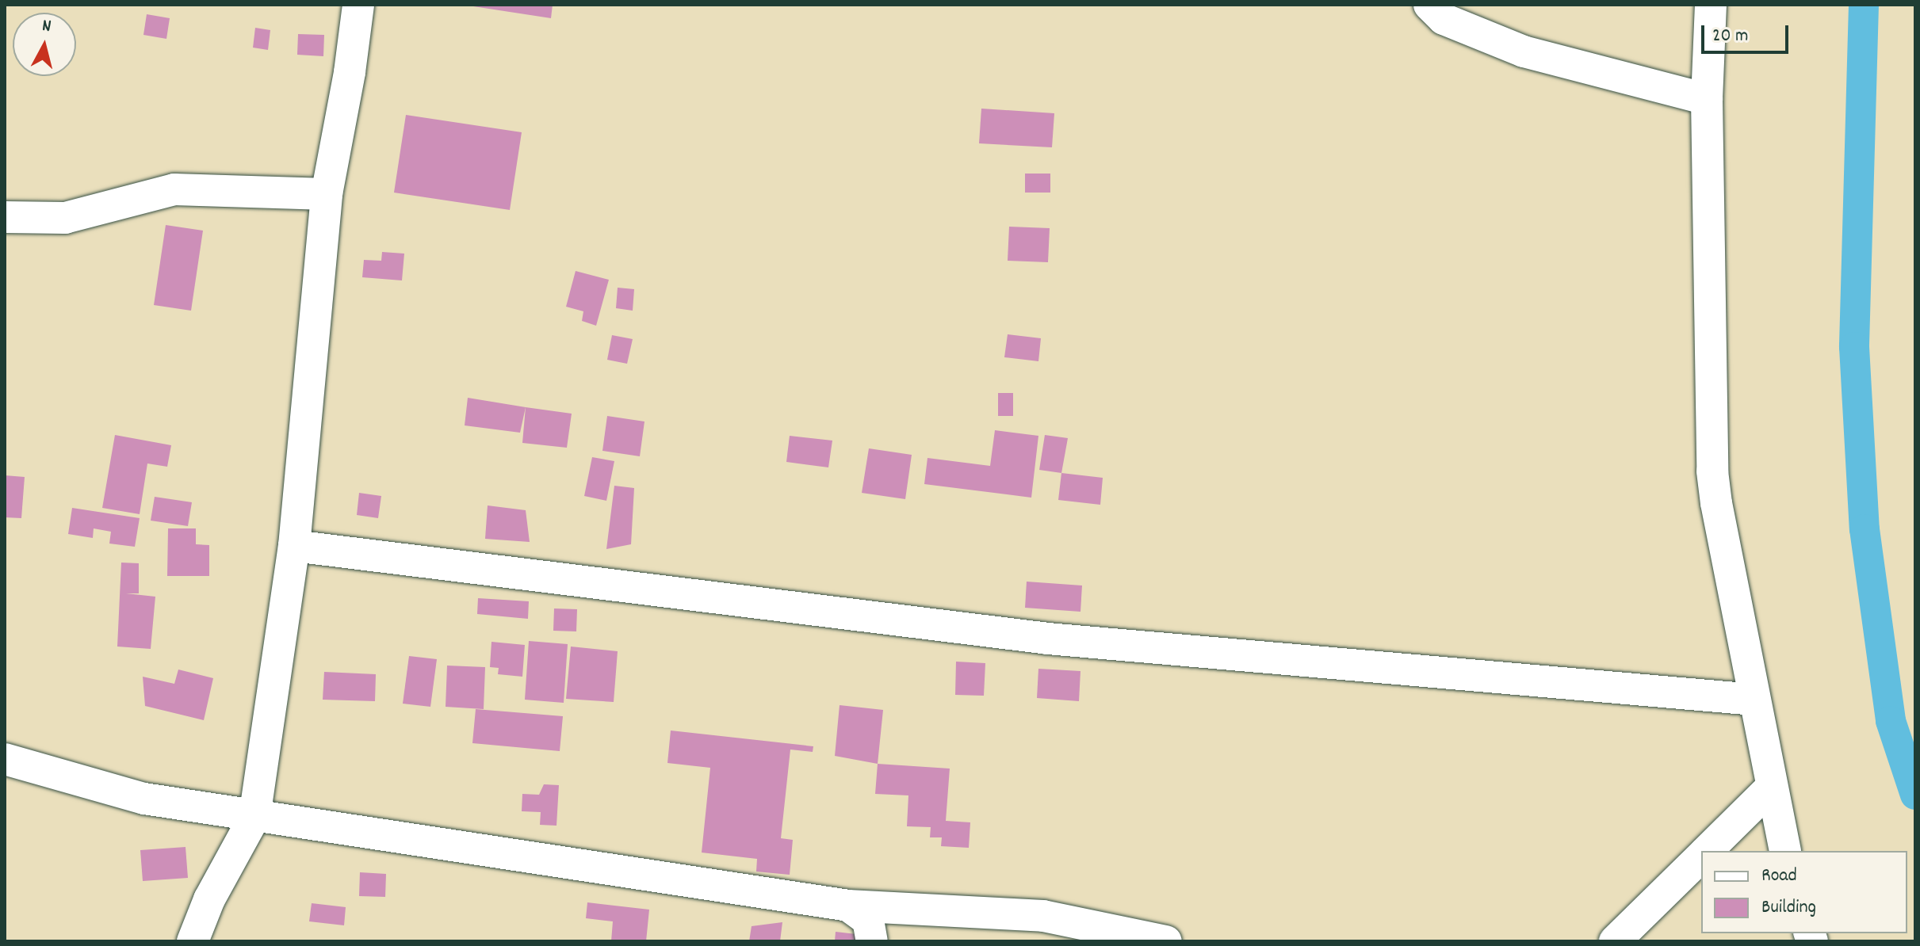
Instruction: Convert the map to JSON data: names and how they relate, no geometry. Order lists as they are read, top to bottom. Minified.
{"legend":["Road","Building"],"scale_bar":"20 m","north":"top"}
